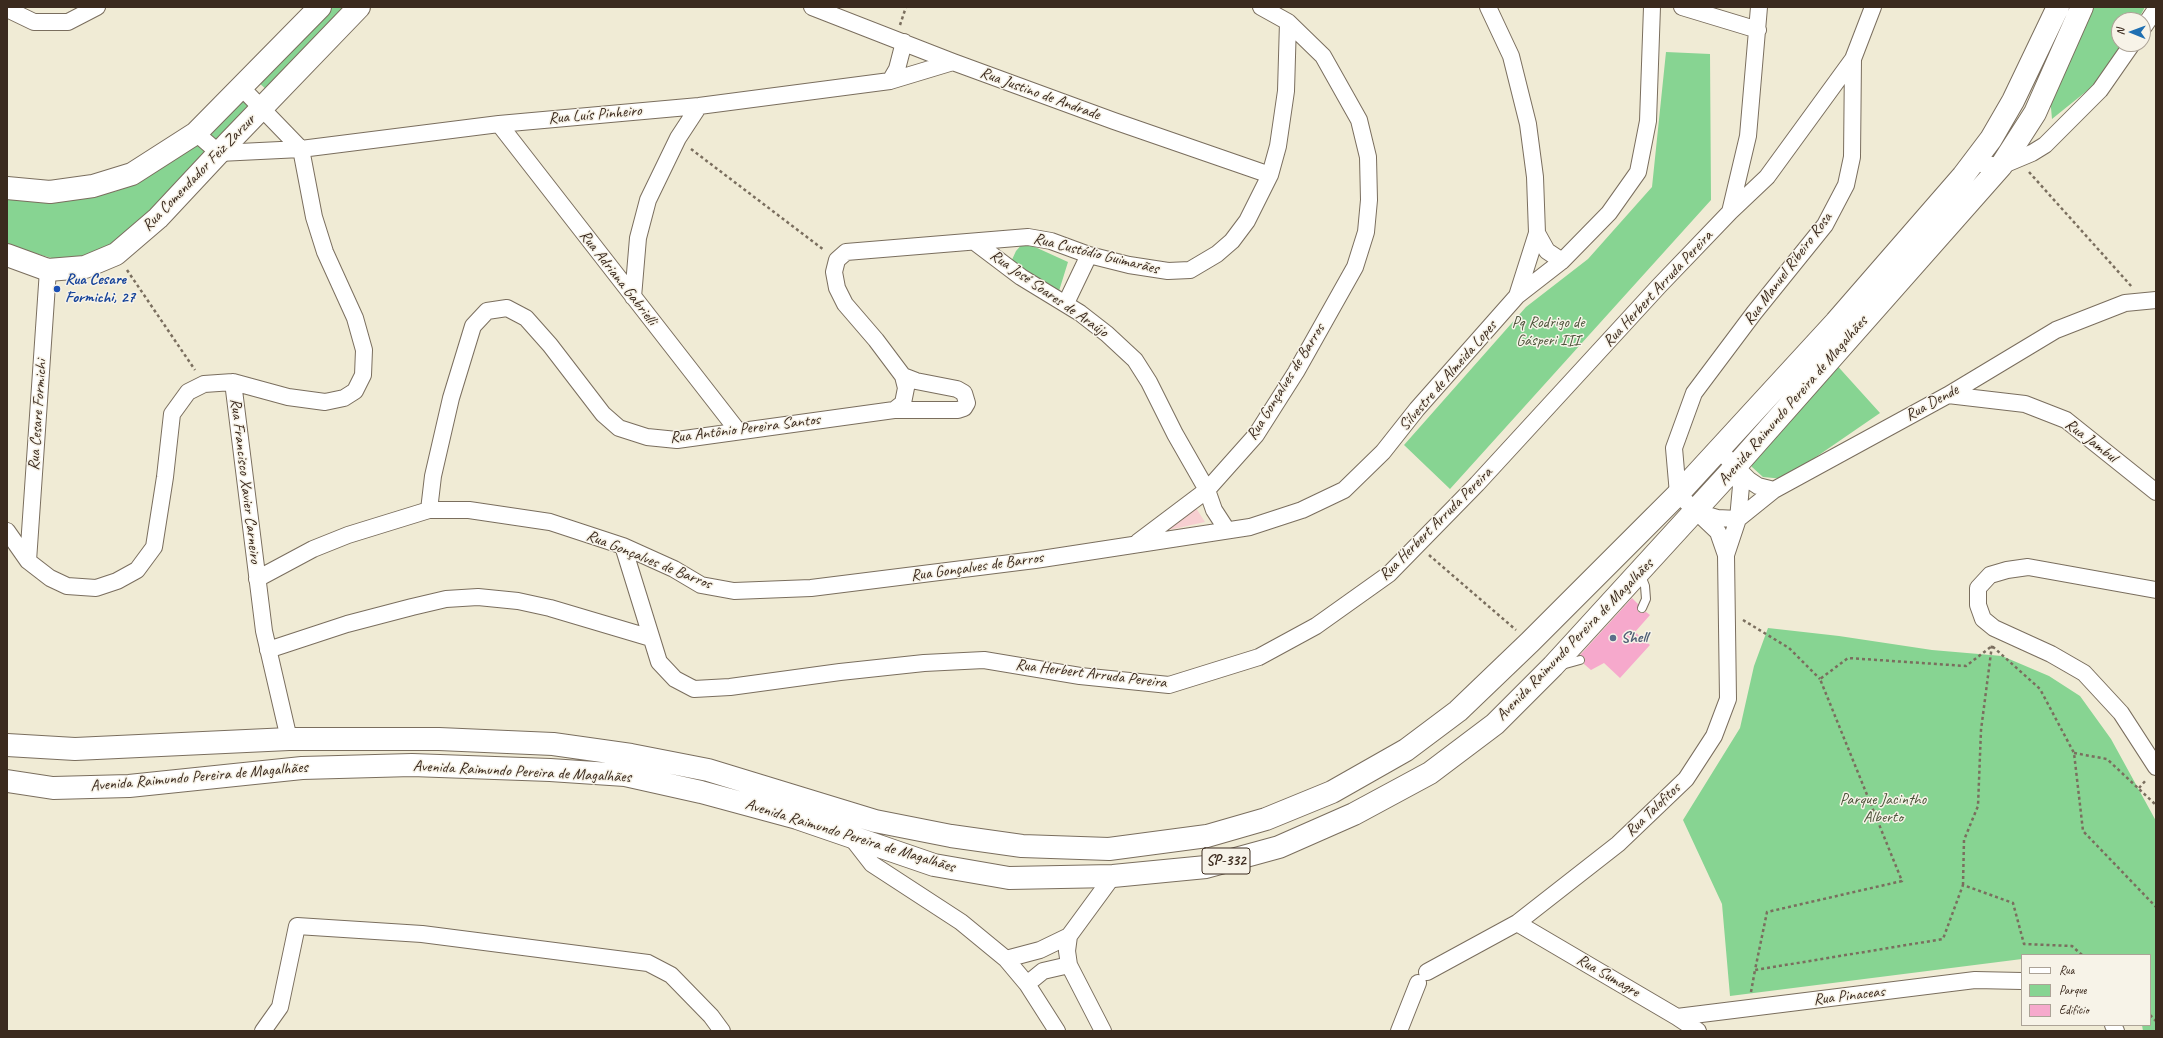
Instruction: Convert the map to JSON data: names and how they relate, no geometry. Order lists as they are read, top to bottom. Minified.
{"streets":{"main road":["Rua Comendador Feiz Zarzur","Avenida Raimundo Pereira de Magalhães","SP-332"],"street":["Rua Justino de Andrade","Rua Luís Pinheiro","Rua Custódio Guimarães","Rua Manuel Ribeiro Rosa","Rua Adriana Gabrielli","Rua Herbert Arruda Pereira","Rua José Soares de Araújo","Silvestre de Almeida Lopes","Rua Gonçalves de Barros","Rua Dende","Rua Cesare Formichi","Rua Antônio Pereira Santos","Rua Jambul","Rua Francisco Xavier Carneiro","Rua Talofitos","Rua Sumagre","Rua Pinaceas"]},"crossings":[["Rua Justino de Andrade","Rua Luís Pinheiro"],["Rua Justino de Andrade","Rua Custódio Guimarães"],["Rua Luís Pinheiro","Rua Comendador Feiz Zarzur"],["Rua Luís Pinheiro","Rua Adriana Gabrielli"],["Rua Comendador Feiz Zarzur","Rua Cesare Formichi"],["Rua Custódio Guimarães","Rua José Soares de Araújo"],["Rua Custódio Guimarães","Rua Gonçalves de Barros"],["Rua Manuel Ribeiro Rosa","Rua Herbert Arruda Pereira"],["Rua Manuel Ribeiro Rosa","Avenida Raimundo Pereira de Magalhães"],["Rua Adriana Gabrielli","Rua Antônio Pereira Santos"],["Rua Herbert Arruda Pereira","Rua Gonçalves de Barros"],["Rua José Soares de Araújo","Rua Gonçalves de Barros"],["Silvestre de Almeida Lopes","Rua Gonçalves de Barros"],["Rua Gonçalves de Barros","Rua Antônio Pereira Santos"],["Rua Gonçalves de Barros","Rua Francisco Xavier Carneiro"],["Avenida Raimundo Pereira de Magalhães","Rua Talofitos"],["Rua Dende","Rua Jambul"],["Rua Talofitos","Rua Sumagre"],["Rua Sumagre","Rua Pinaceas"]],"parks":["Pq Rodrigo de Gásperi III","Parque Jacintho Alberto"],"places":["Rua Cesare Formichi, 27","Shell"],"legend":["Rua","Parque","Edifício"],"north":"left"}
